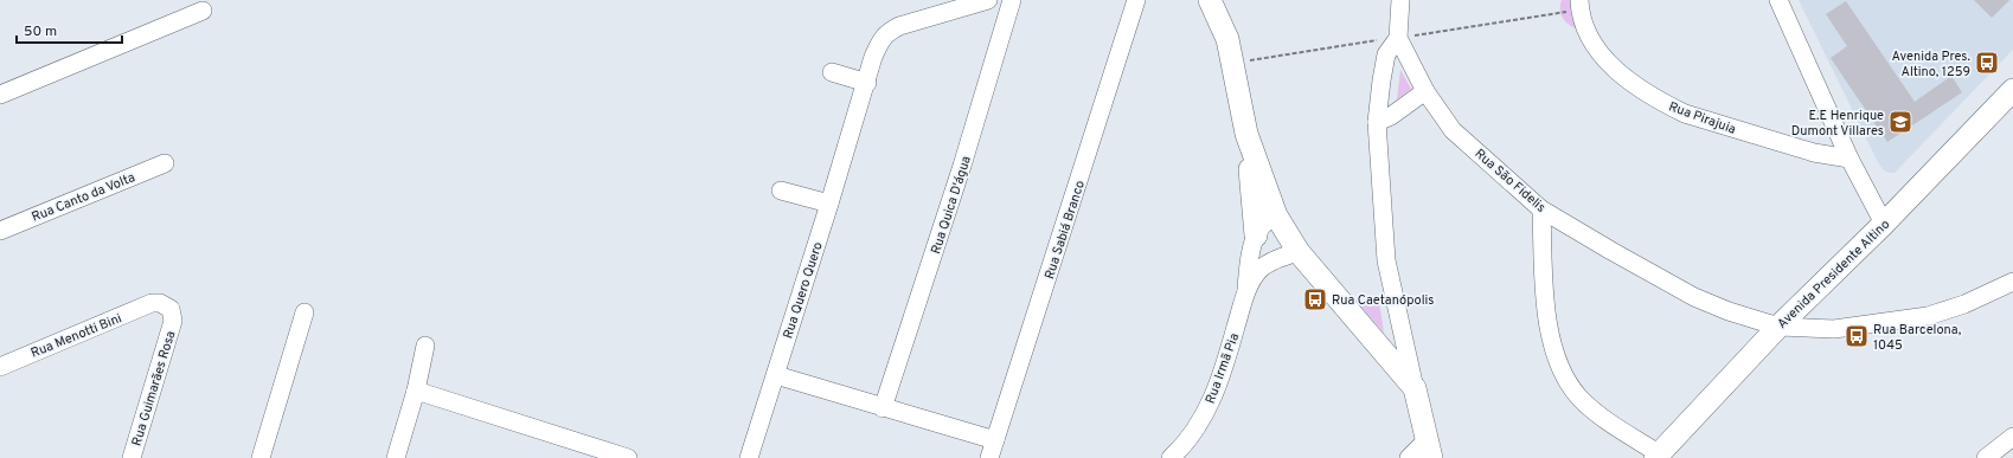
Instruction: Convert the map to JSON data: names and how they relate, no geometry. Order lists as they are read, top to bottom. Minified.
{"streets":{"main road":["Avenida Presidente Altino"],"street":["Rua Pirajuia","Rua São Fidelis","Rua Canto da Volta","Rua Quica D'água","Rua Sabiá Branco","Rua Quero Quero","Rua Menotti Bini","Rua Irmã Pia","Rua Guimarães Rosa"]},"crossings":[["Rua São Fidelis","Avenida Presidente Altino"],["Rua Menotti Bini","Rua Guimarães Rosa"]],"places":{"bus stop":["Avenida Pres. Altino, 1259","Rua Caetanópolis","Rua Barcelona, 1045"],"school or university":["E.E Henrique Dumont Villares"]},"scale_bar":"50 m"}
